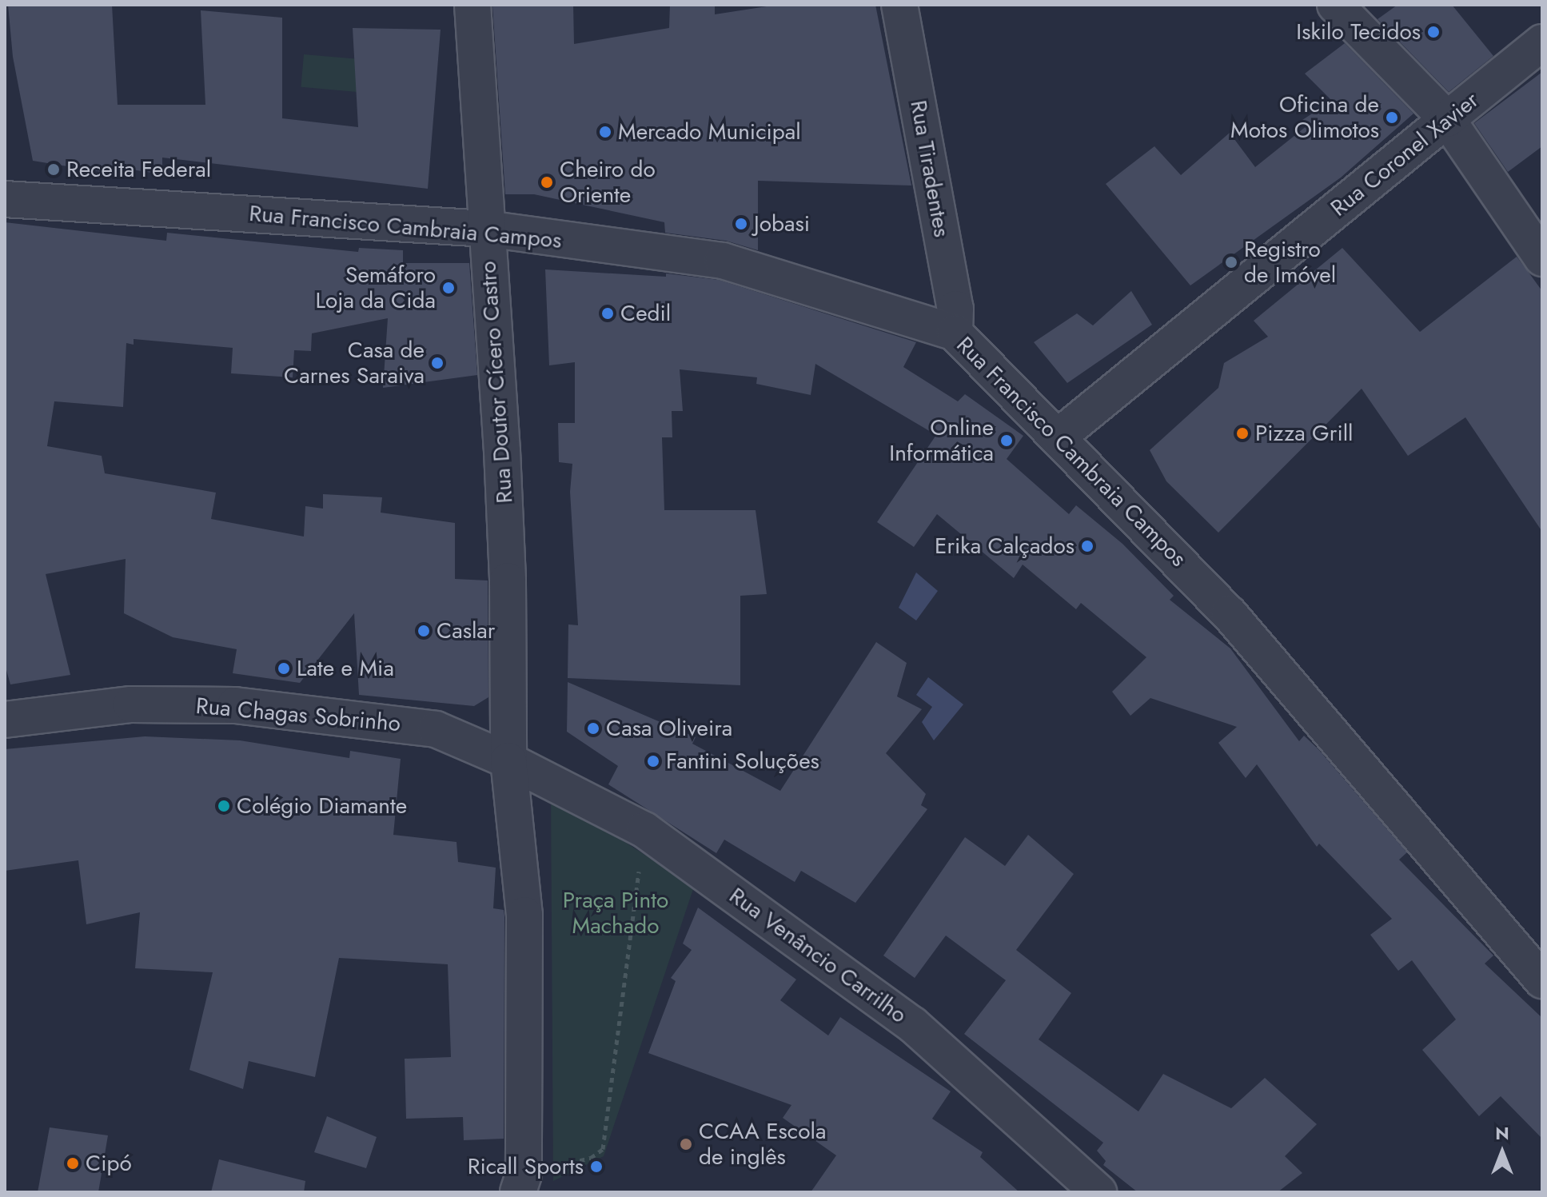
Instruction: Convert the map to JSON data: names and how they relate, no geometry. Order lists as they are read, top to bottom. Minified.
{"streets":{"street":["Rua Coronel Xavier","Rua Tiradentes","Rua Francisco Cambraia Campos","Rua Doutor Cícero Castro","Rua Chagas Sobrinho","Rua Venâncio Carrilho"]},"crossings":[["Rua Coronel Xavier","Rua Francisco Cambraia Campos"],["Rua Tiradentes","Rua Francisco Cambraia Campos"],["Rua Francisco Cambraia Campos","Rua Doutor Cícero Castro"],["Rua Doutor Cícero Castro","Rua Chagas Sobrinho"],["Rua Doutor Cícero Castro","Rua Venâncio Carrilho"],["Rua Chagas Sobrinho","Rua Venâncio Carrilho"]],"parks":["Praça Pinto Machado"],"places":["Iskilo Tecidos","Oficina de Motos Olimotos","Mercado Municipal","Receita Federal","Cheiro do Oriente","Jobasi","Registro de Imóvel","Semáforo Loja da Cida","Cedil","Casa de Carnes Saraiva","Pizza Grill","Online Informática","Erika Calçados","Caslar","Late e Mia","Casa Oliveira","Fantini Soluções","Colégio Diamante","CCAA Escola de inglês","Cipó","Ricall Sports"],"north":"top"}
